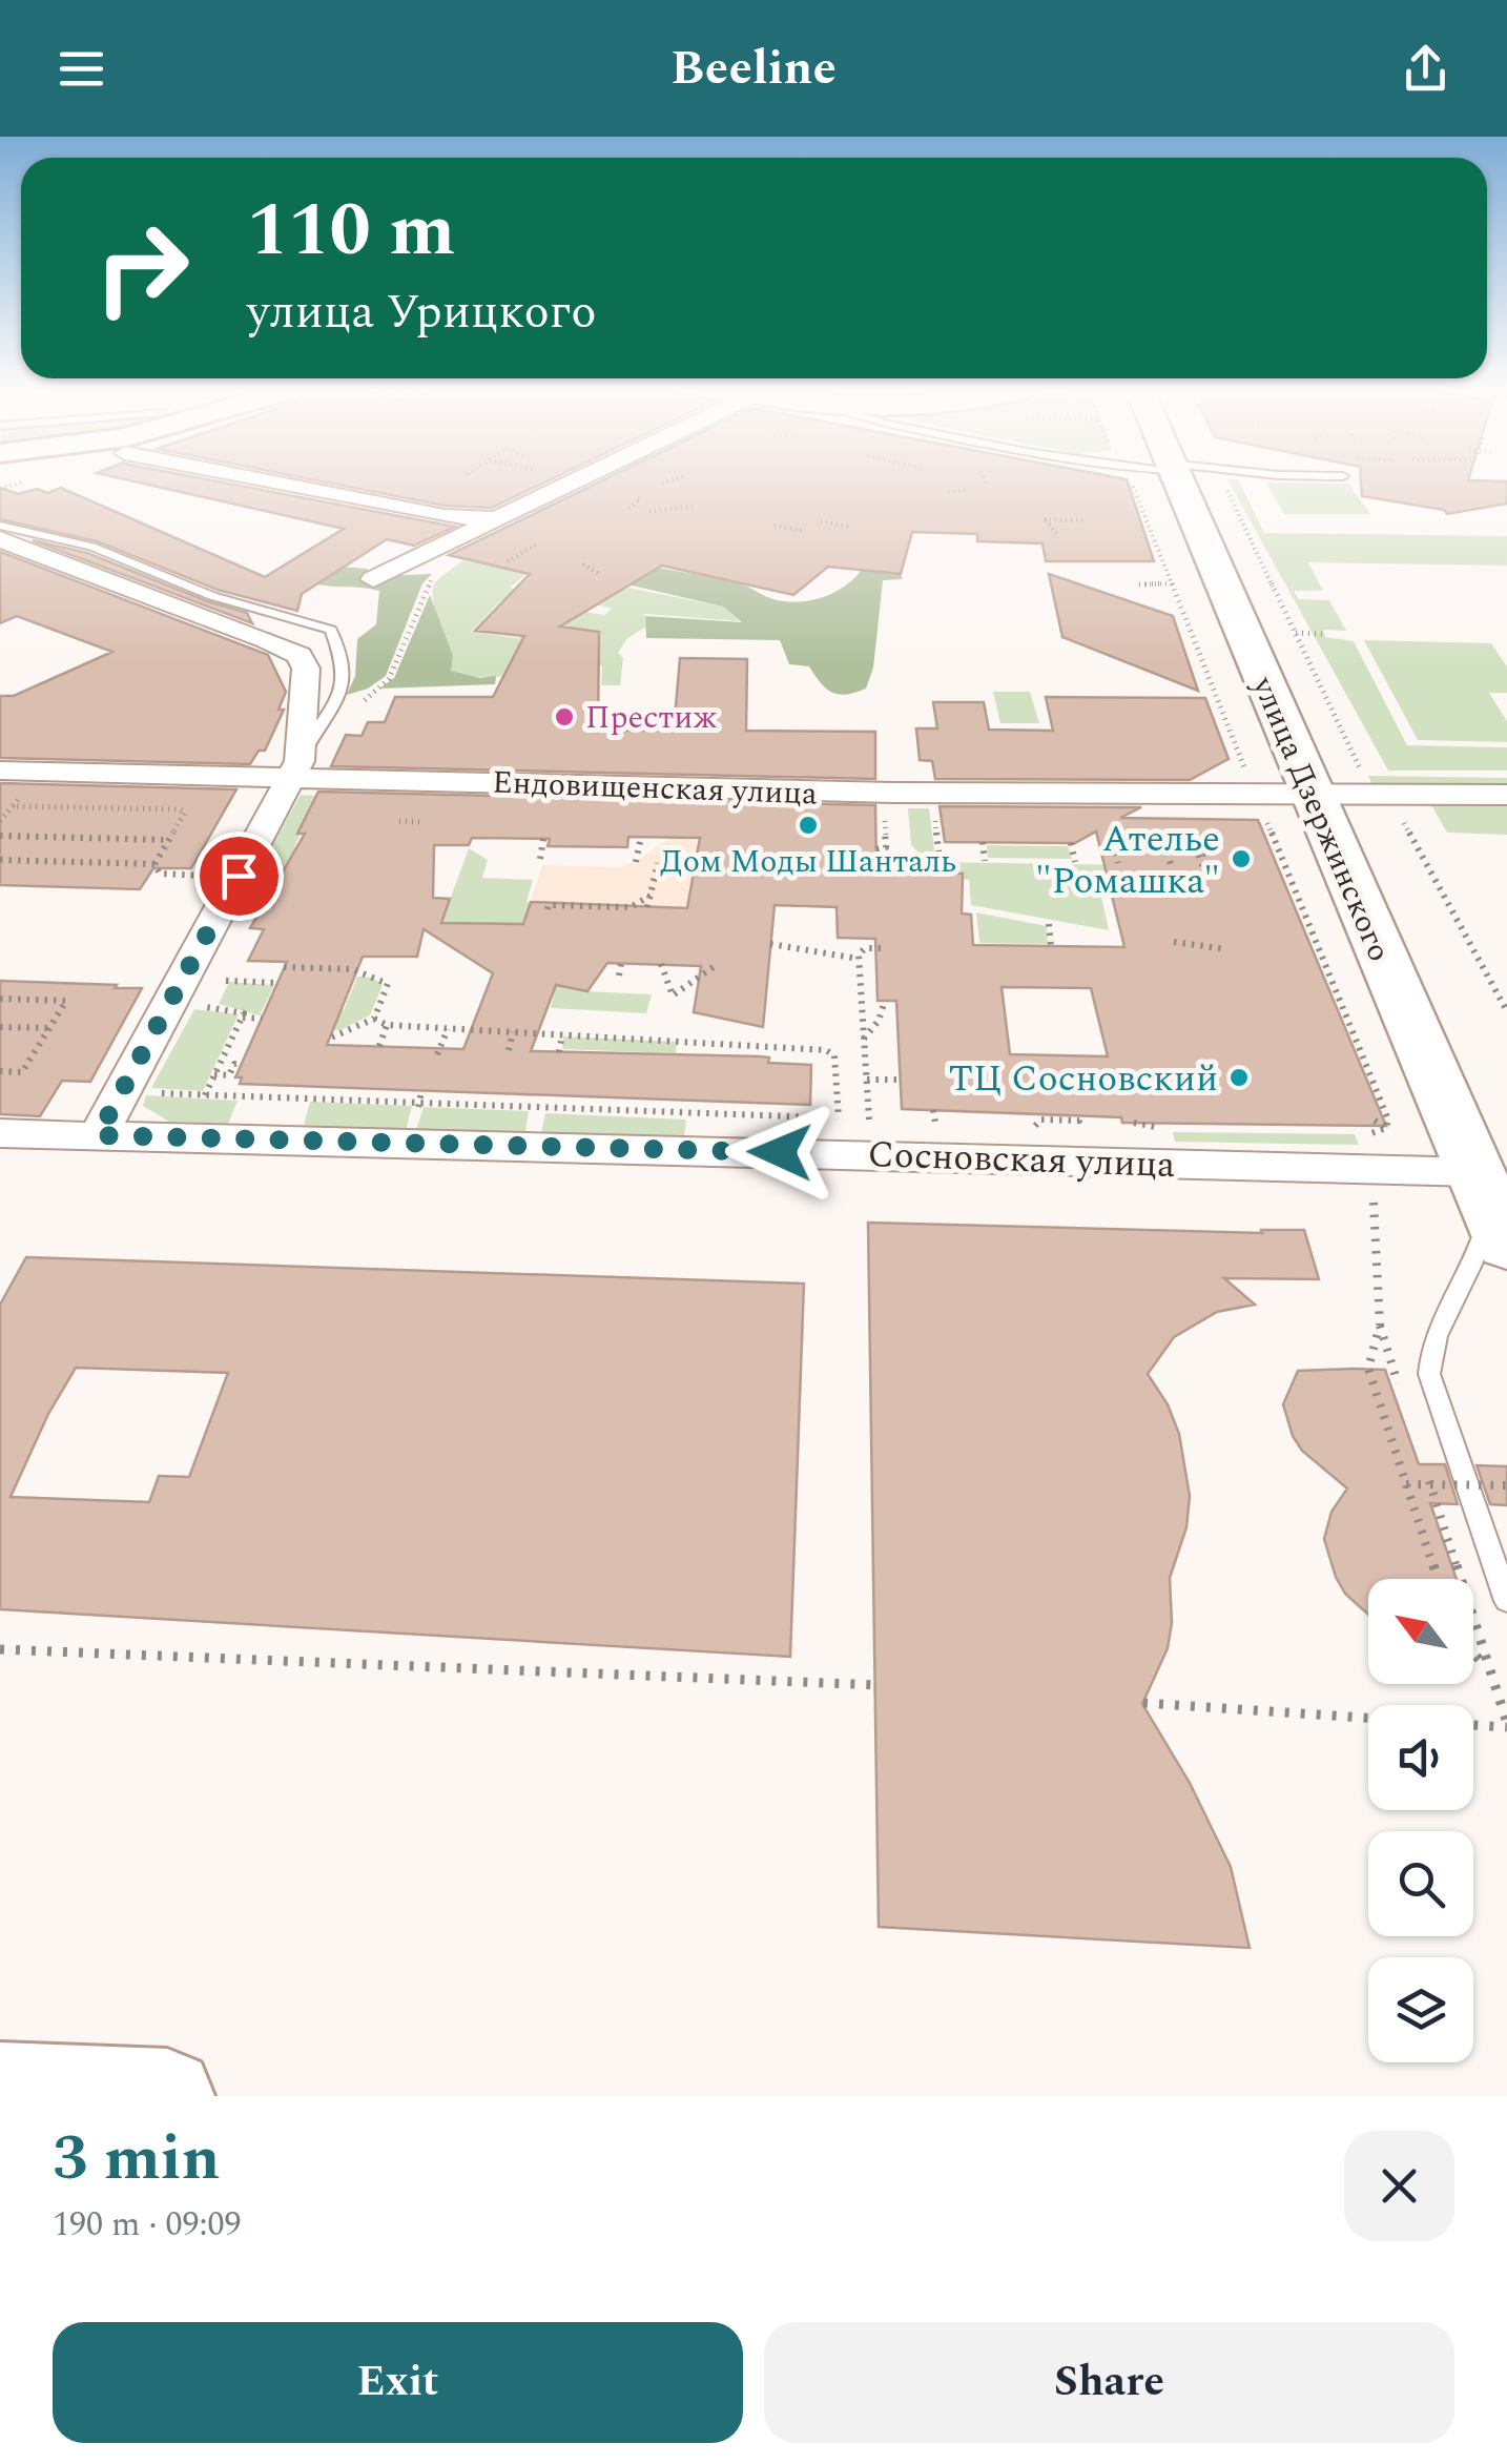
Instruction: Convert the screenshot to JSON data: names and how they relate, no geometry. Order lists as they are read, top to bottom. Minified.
{"streets":{"main road":["улица Дзержинского"],"street":["Ендовищенская улица","Сосновская улица"]},"crossings":[["Ендовищенская улица","улица Дзержинского"],["улица Дзержинского","Сосновская улица"]],"places":["Престиж","Дом Моды Шанталь","Ателье \"Ромашка\"","ТЦ Сосновский"],"north":"top left","page":{"header":"Beeline","turn":["110 m","улица Урицкого"],"heading":["3 min","190 m · 09:09"],"buttons":["Exit","Share"]}}
